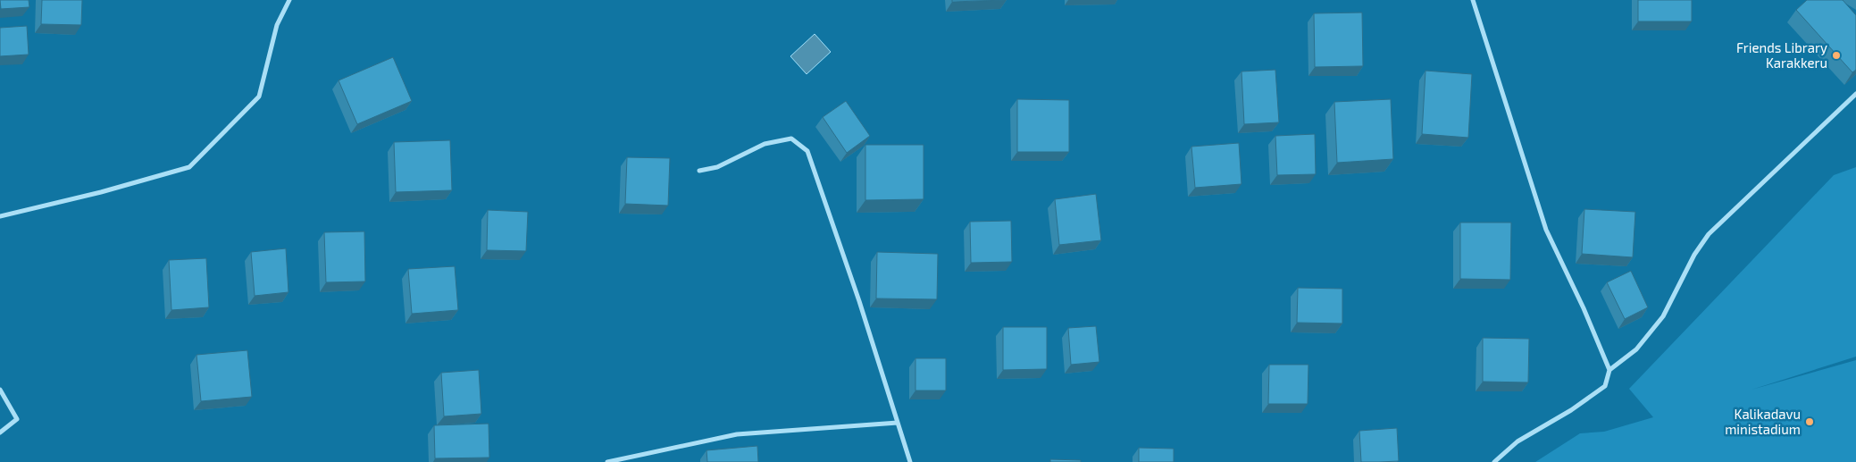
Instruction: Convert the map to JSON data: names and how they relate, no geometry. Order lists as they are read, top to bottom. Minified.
{"places":["Friends Library Karakkeru","Kalikadavu ministadium"]}
